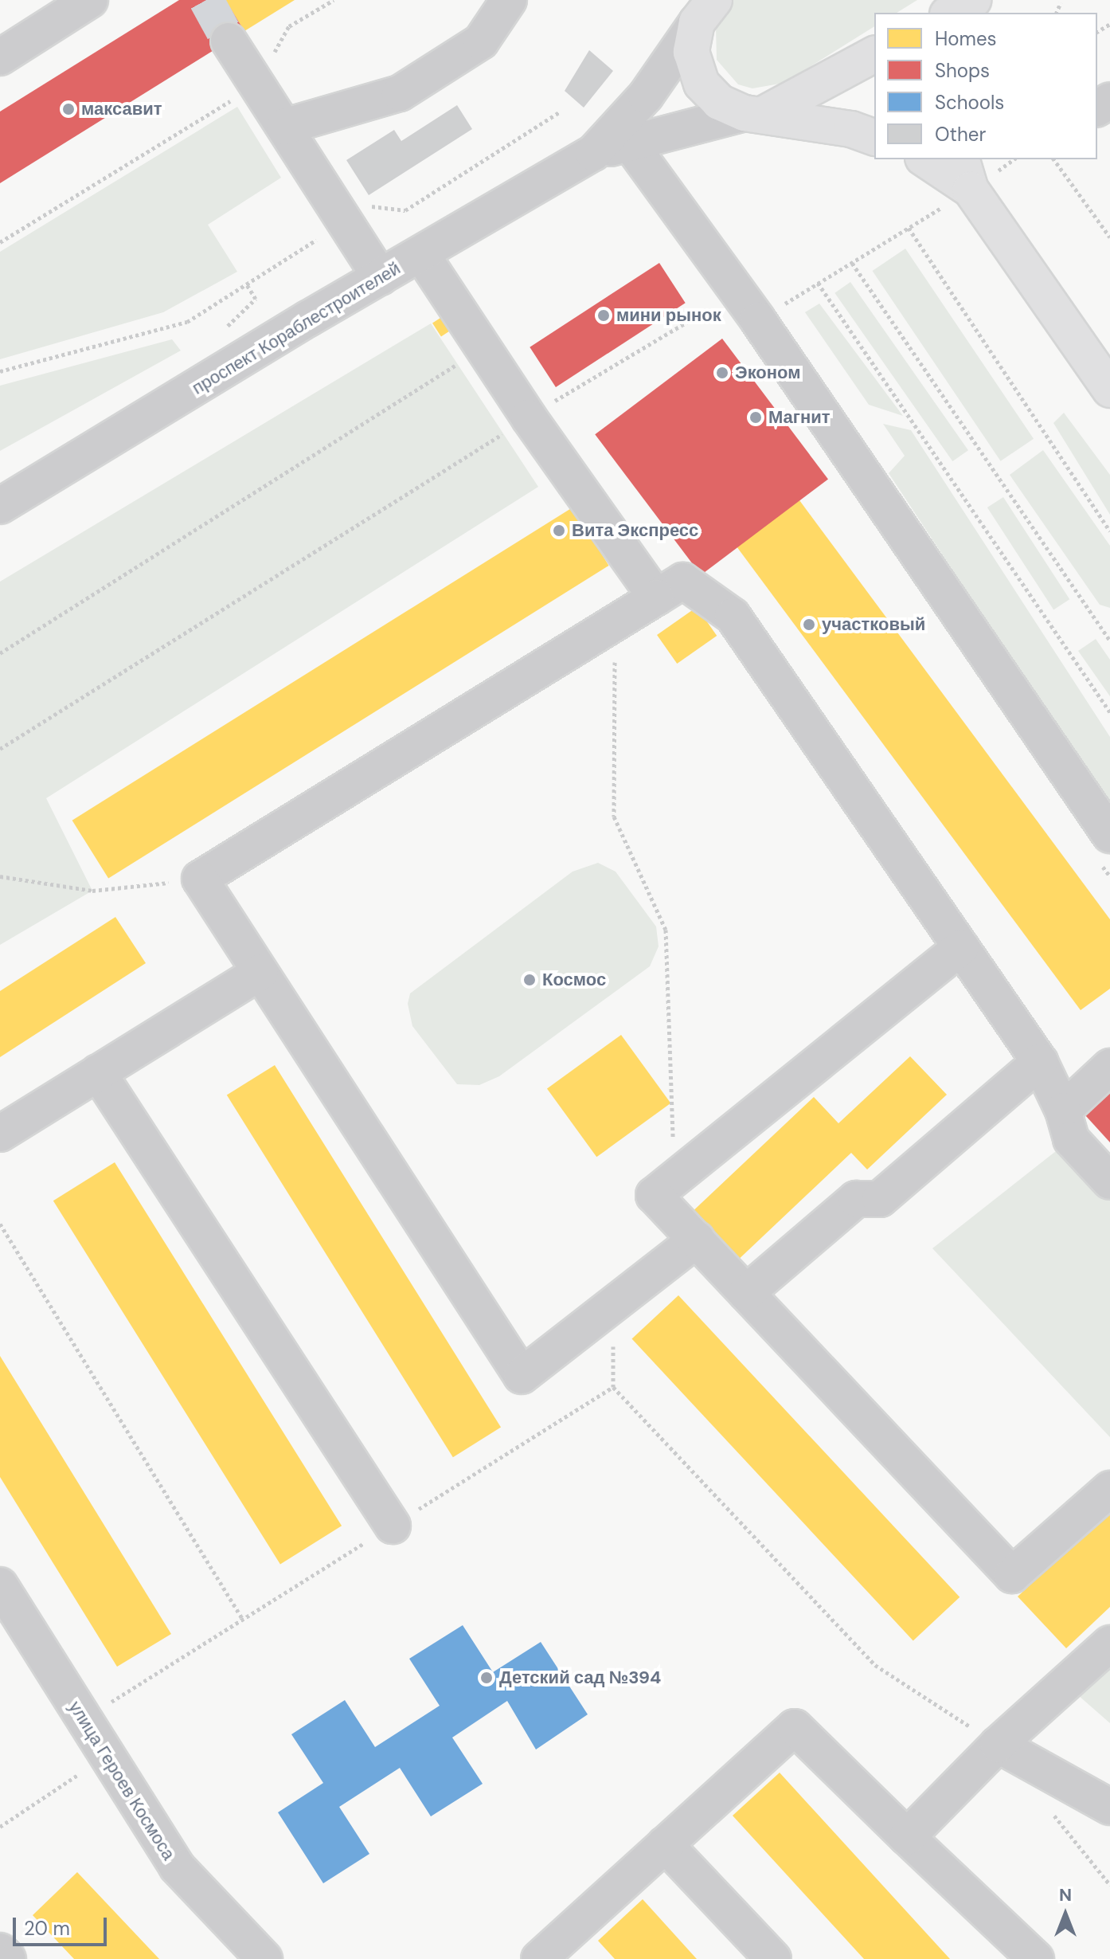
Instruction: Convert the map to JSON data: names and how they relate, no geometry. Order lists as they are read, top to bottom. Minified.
{"streets":{"street":["проспект Кораблестроителей","улица Героев Космоса"]},"places":["максавит","мини рынок","Эконом","Магнит","Вита Экспресс","участковый","Космос","Детский сад №394"],"legend":["Homes","Shops","Schools","Other"],"scale_bar":"20 m","north":"top"}
